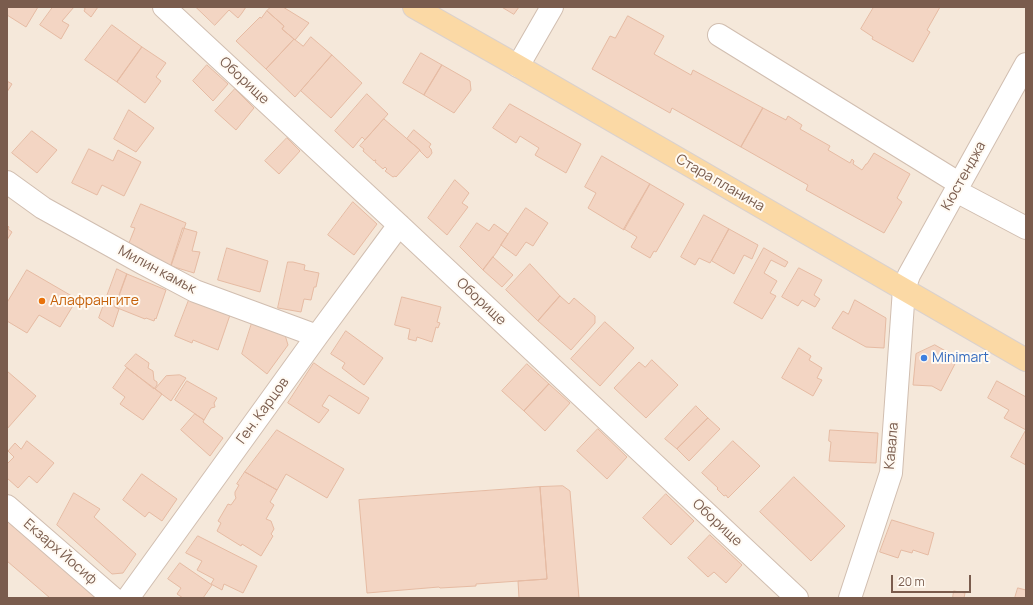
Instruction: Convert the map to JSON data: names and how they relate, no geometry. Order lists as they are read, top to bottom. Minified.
{"streets":{"main road":["Стара планина"],"street":["Оборище","Кюстенджа","Милин камък","Ген. Карцов","Кавала","Екзарх Йосиф"]},"crossings":[["Оборище","Ген. Карцов"],["Кюстенджа","Стара планина"],["Кюстенджа","Кавала"],["Стара планина","Кавала"],["Милин камък","Ген. Карцов"]],"places":["Алафрангите","Minimart"],"scale_bar":"20 m"}
